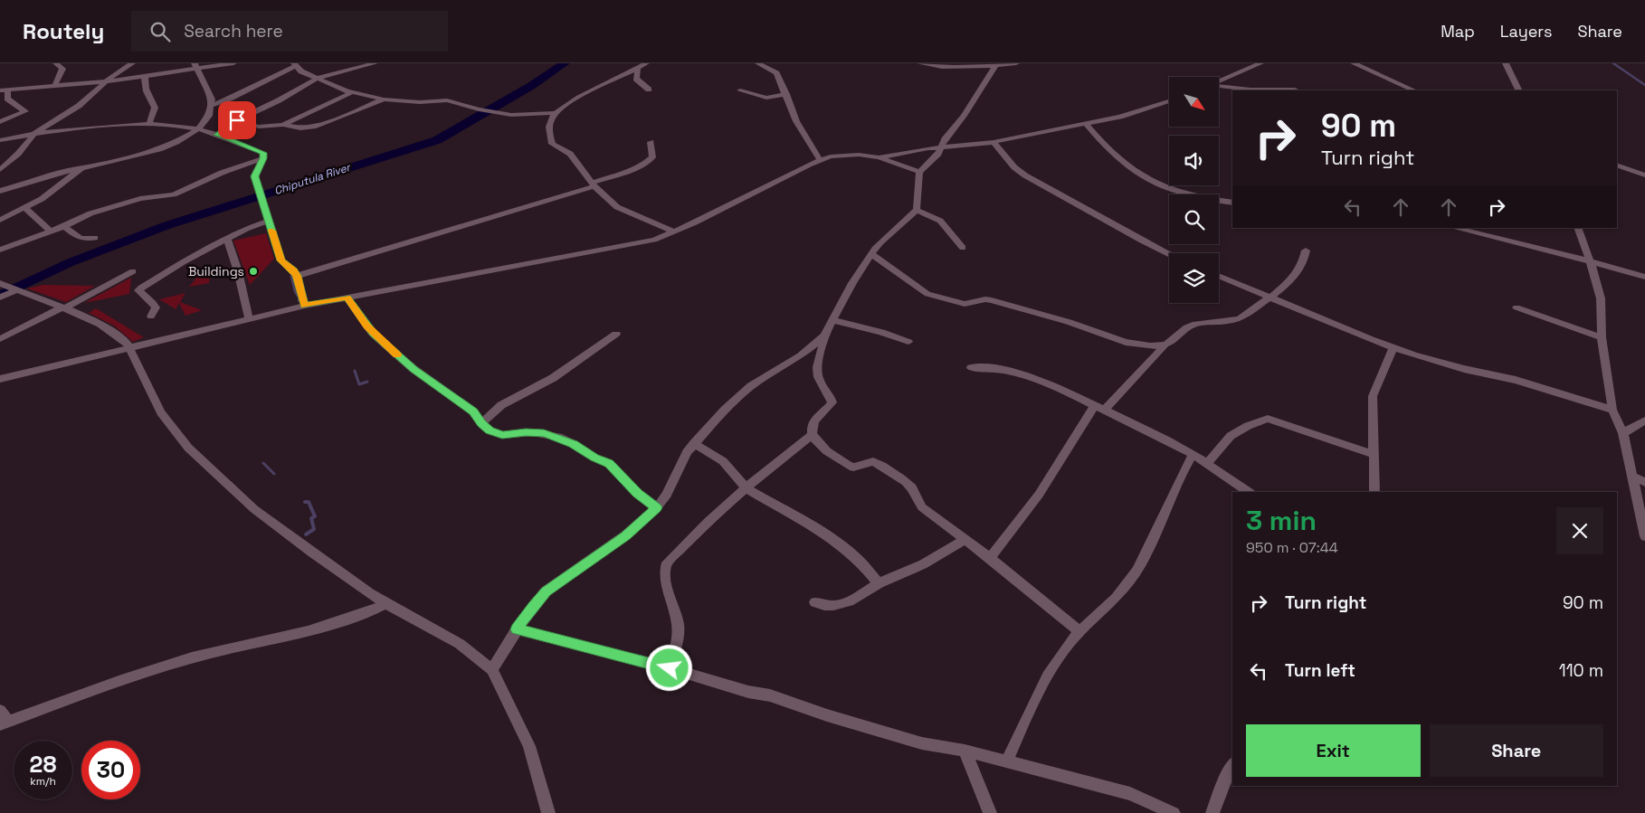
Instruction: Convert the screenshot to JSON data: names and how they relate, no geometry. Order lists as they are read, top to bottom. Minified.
{"water":["Chiputula River"],"places":["Buildings"],"north":"bottom right","page":{"header":"Routely","search":"Search here","nav":["Map","Layers","Share"],"turn":["90 m","Turn right"],"heading":["3 min","950 m · 07:44"],"list":[{"name":"Turn right","value":"90 m"},{"name":"Turn left","value":"110 m"}],"buttons":["Exit","Share"],"speed":"28 km/h","limit":"30"}}
